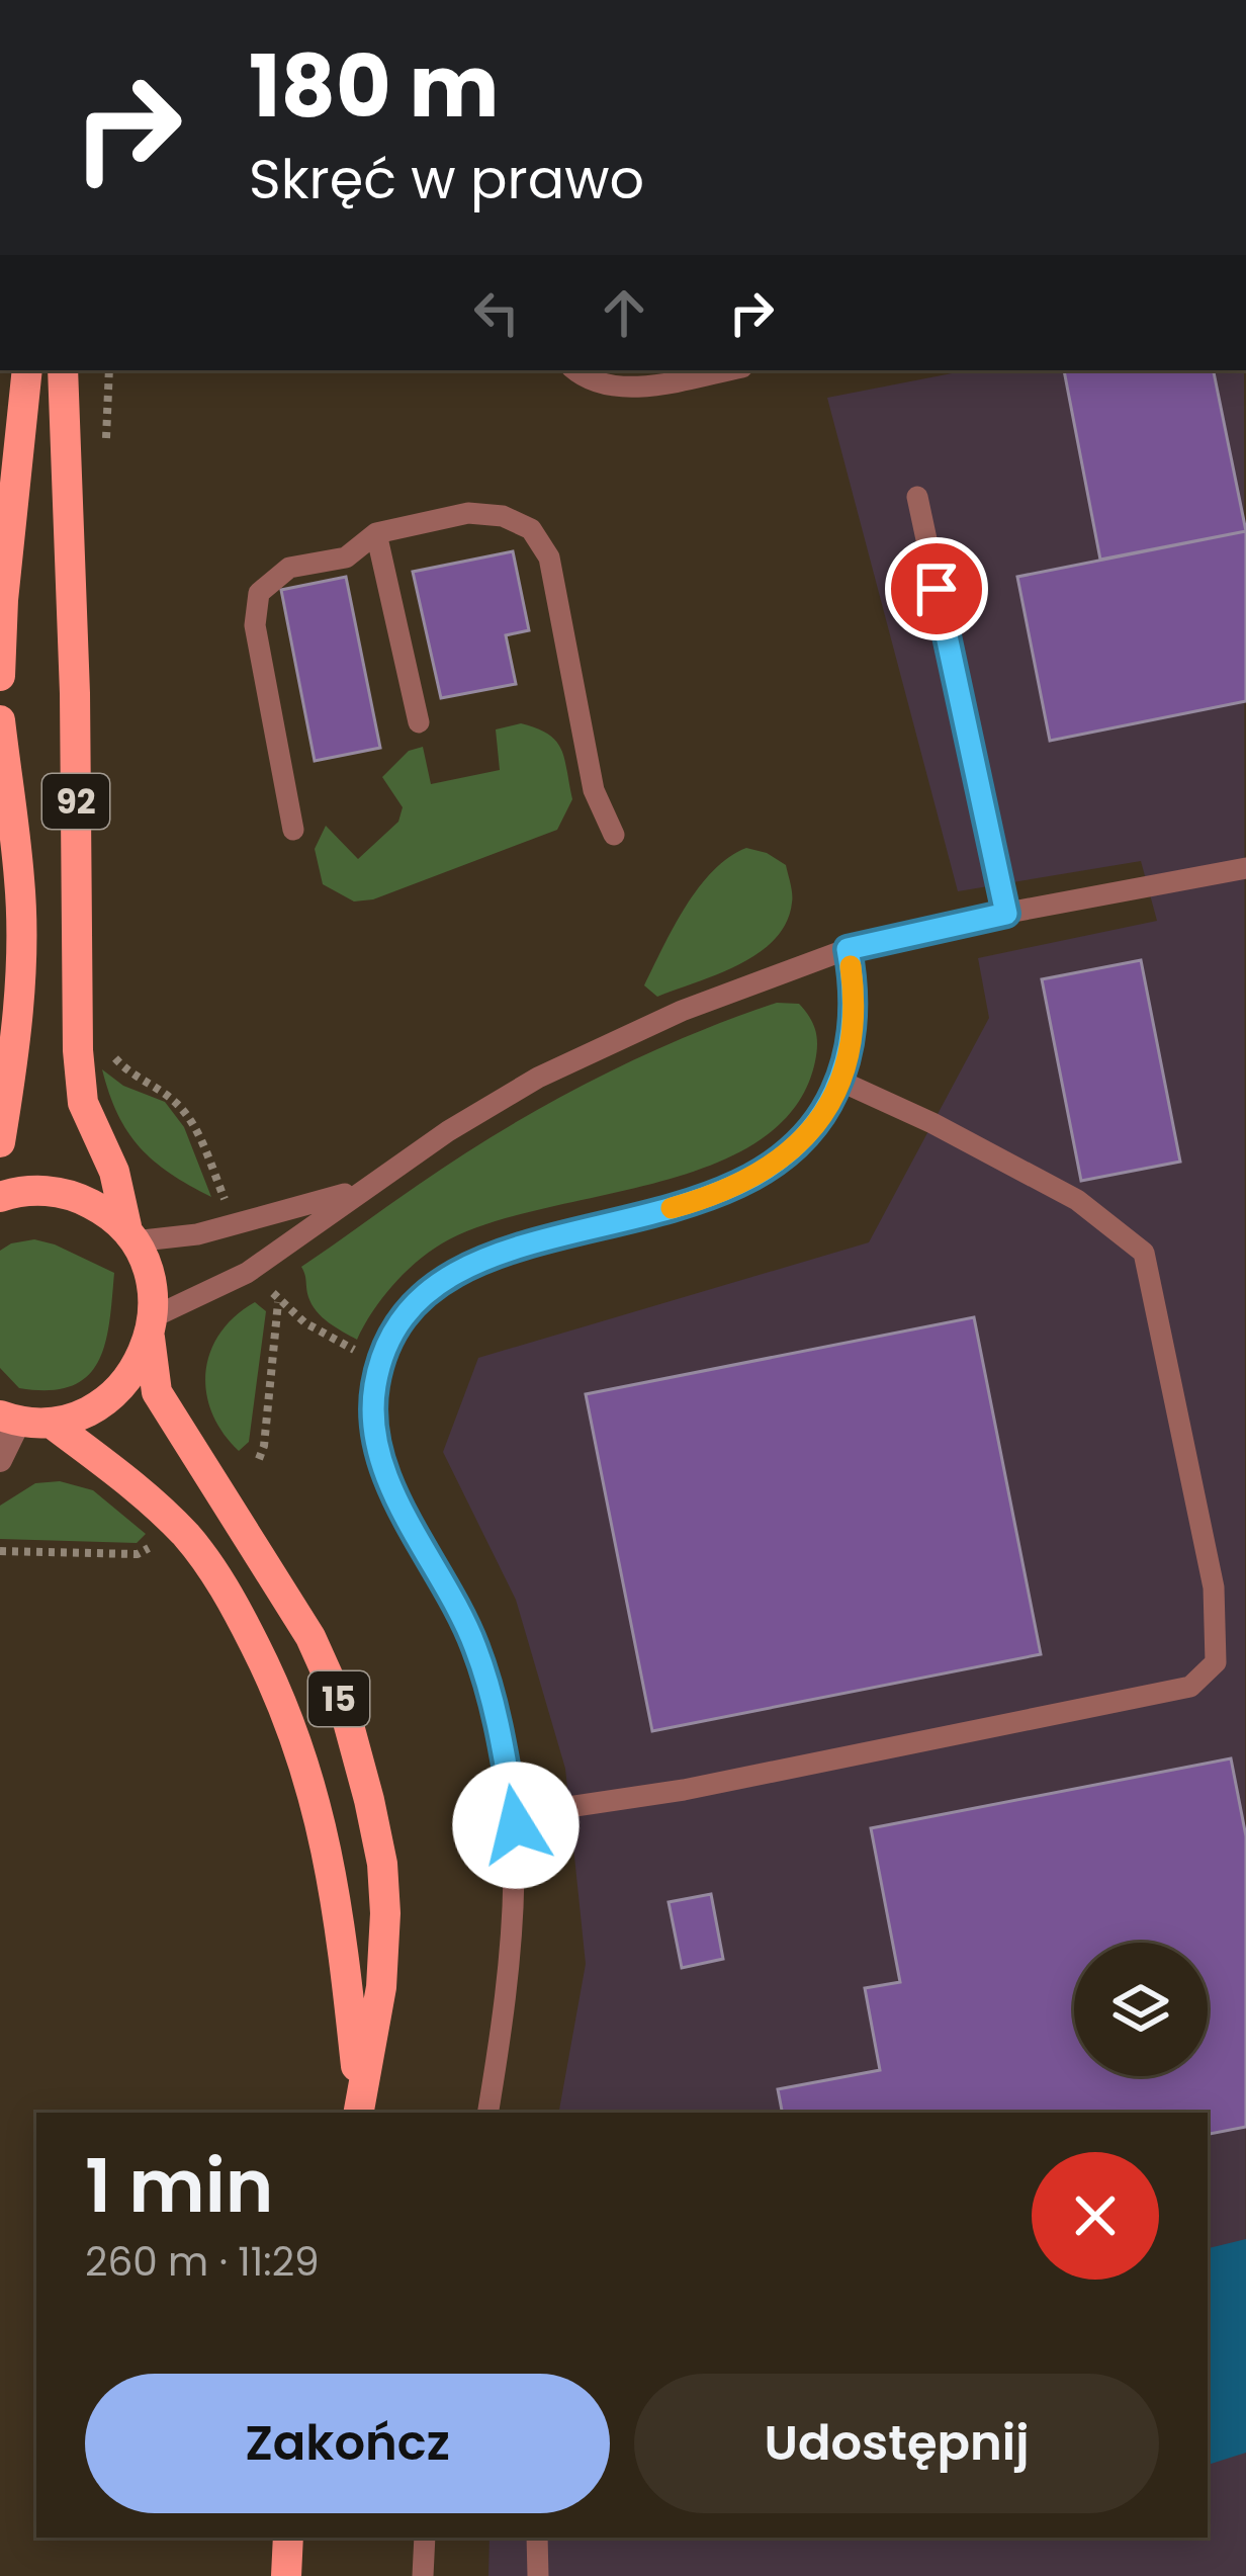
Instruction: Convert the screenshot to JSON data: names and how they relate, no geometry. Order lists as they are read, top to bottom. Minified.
{"streets":{"main road":["92","15"]},"crossings":[["92","15"]],"page":{"turn":["180 m","Skręć w prawo"],"heading":["1 min","260 m · 11:29"],"buttons":["Zakończ","Udostępnij"]}}
